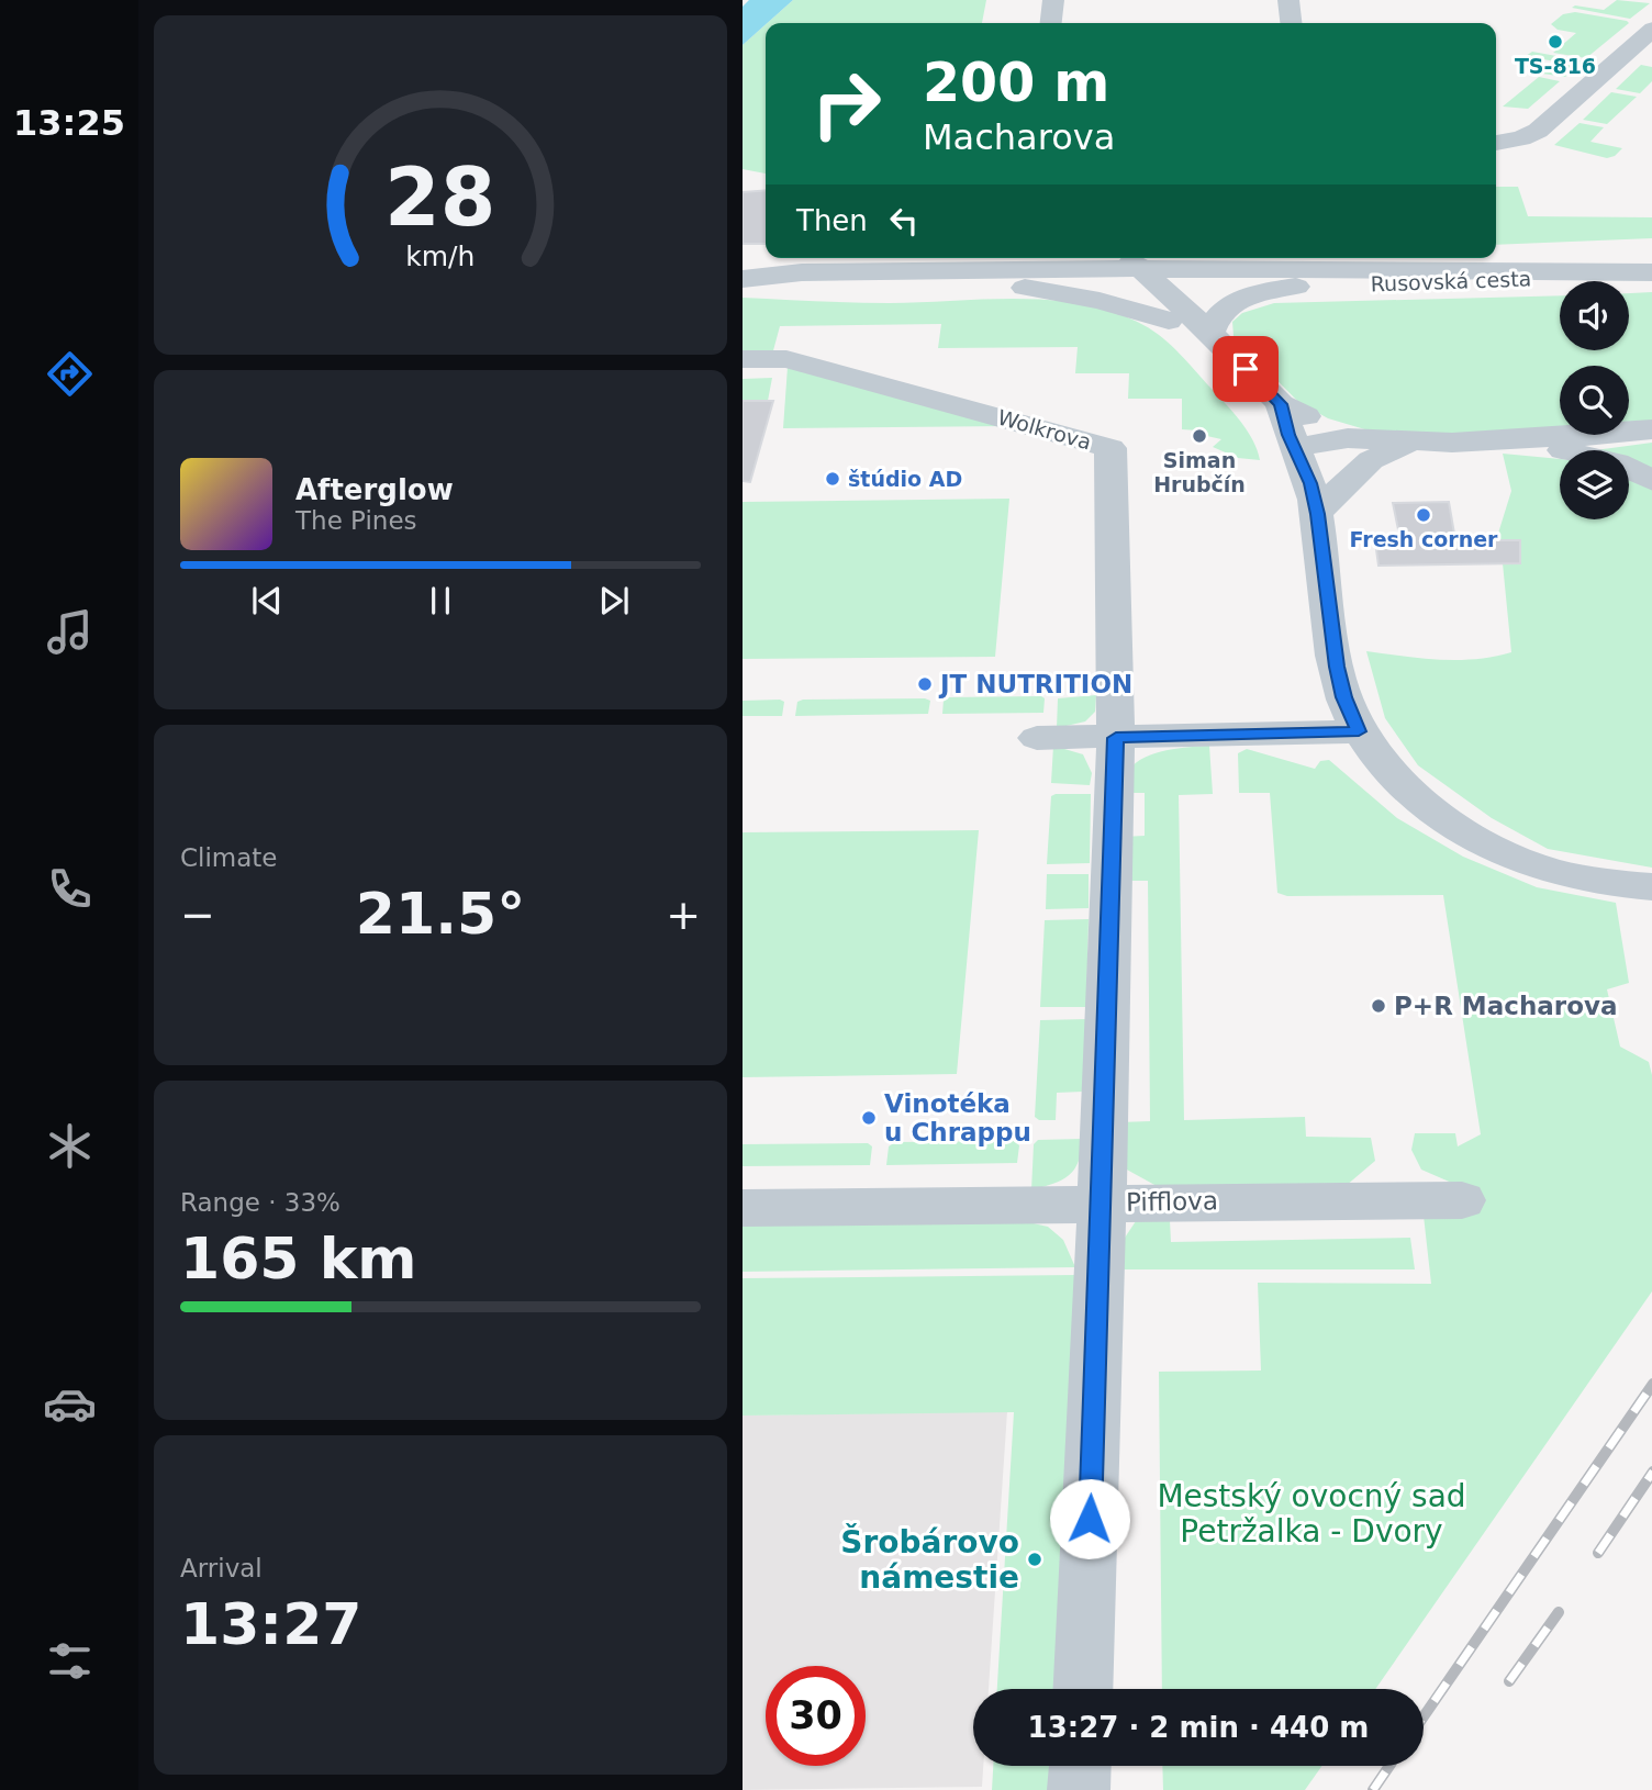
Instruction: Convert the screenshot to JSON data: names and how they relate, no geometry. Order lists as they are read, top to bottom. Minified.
{"streets":{"street":["Rusovská cesta","Wolkrova","Pifflova"]},"parks":["Mestský ovocný sad Petržalka - Dvory"],"places":["TS-816","Siman Hrubčín","štúdio AD","Fresh corner","JT NUTRITION","P+R Macharova","Vinotéka u Chrappu","Šrobárovo námestie"],"page":{"tabs":"13:25","turn":["200 m","Macharova"],"then":"Then","song":["Afterglow","The Pines"],"tile":["Climate",["Range · 33%","165 km"],["Arrival","13:27"]],"heat":["−","21.5°","+"],"limit":"30","trip":"13:27 · 2 min · 440 m","gauge":["28","km/h"]}}
